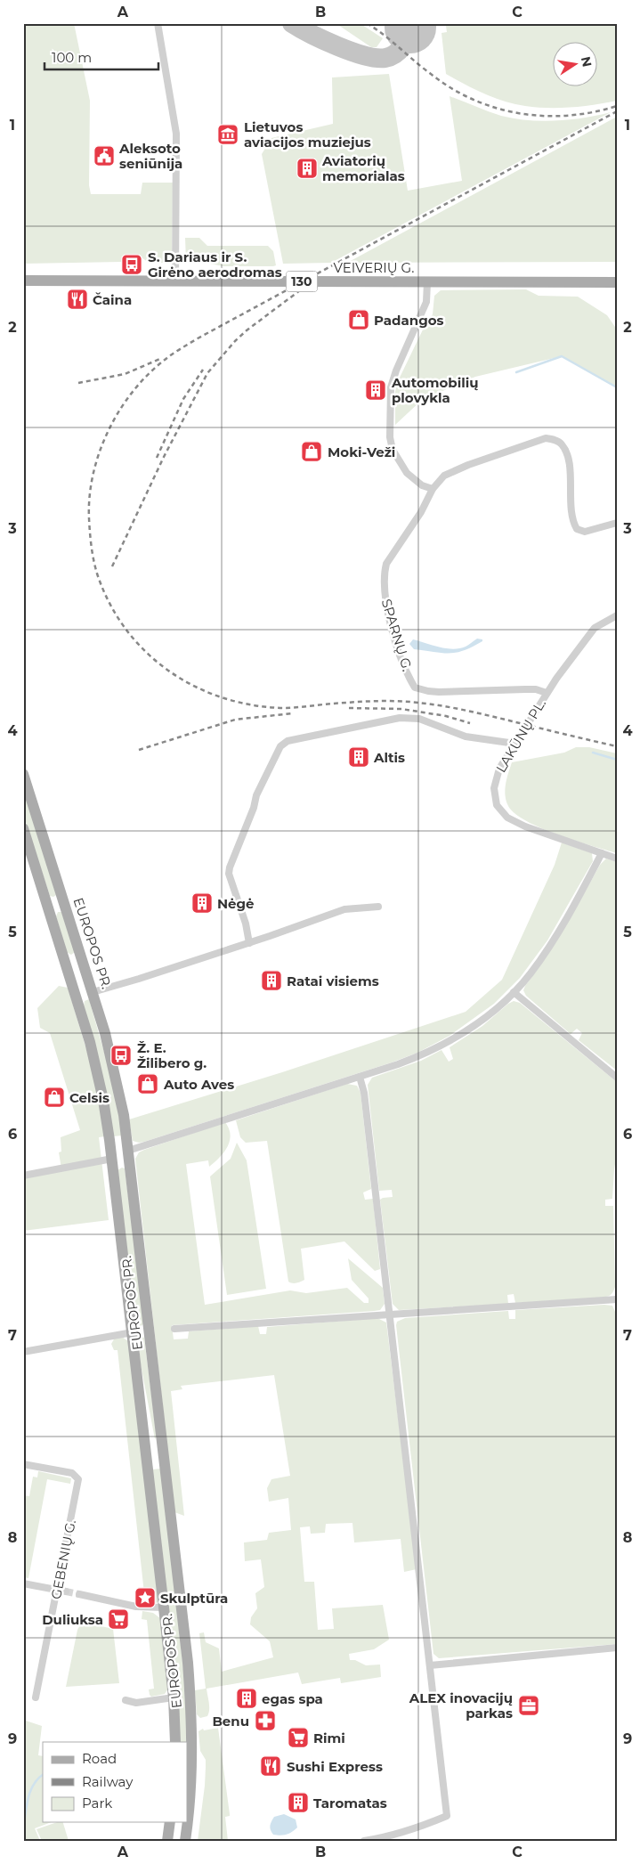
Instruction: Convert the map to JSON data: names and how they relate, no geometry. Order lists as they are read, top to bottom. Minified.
{"streets":{"main road":["VEIVERIŲ G.","130","EUROPOS PR."],"street":["SPARNŲ G.","LAKŪNŲ PL.","GEBENIŲ G."]},"crossings":[["SPARNŲ G.","LAKŪNŲ PL."]],"places":{"museum":["Lietuvos aviacijos muziejus"],"public building":["Aleksoto seniūnija"],"building":["Aviatorių memorialas","Automobilių plovykla","Altis","Nėgė","Ratai visiems","egas spa","Taromatas"],"bus stop":["S. Dariaus ir S. Girėno aerodromas","Ž. E. Žilibero g."],"restaurant":["Čaina","Sushi Express"],"shop":["Padangos","Moki-Veži","Auto Aves","Celsis"],"place":["Skulptūra"],"supermarket":["Duliuksa","Rimi"],"office":["ALEX inovacijų parkas"],"pharmacy":["Benu"]},"legend":["Road","Railway","Park"],"scale_bar":"100 m","north":"right","grid":{"columns":["A","B","C"],"rows":["1","2","3","4","5","6","7","8","9"]}}
